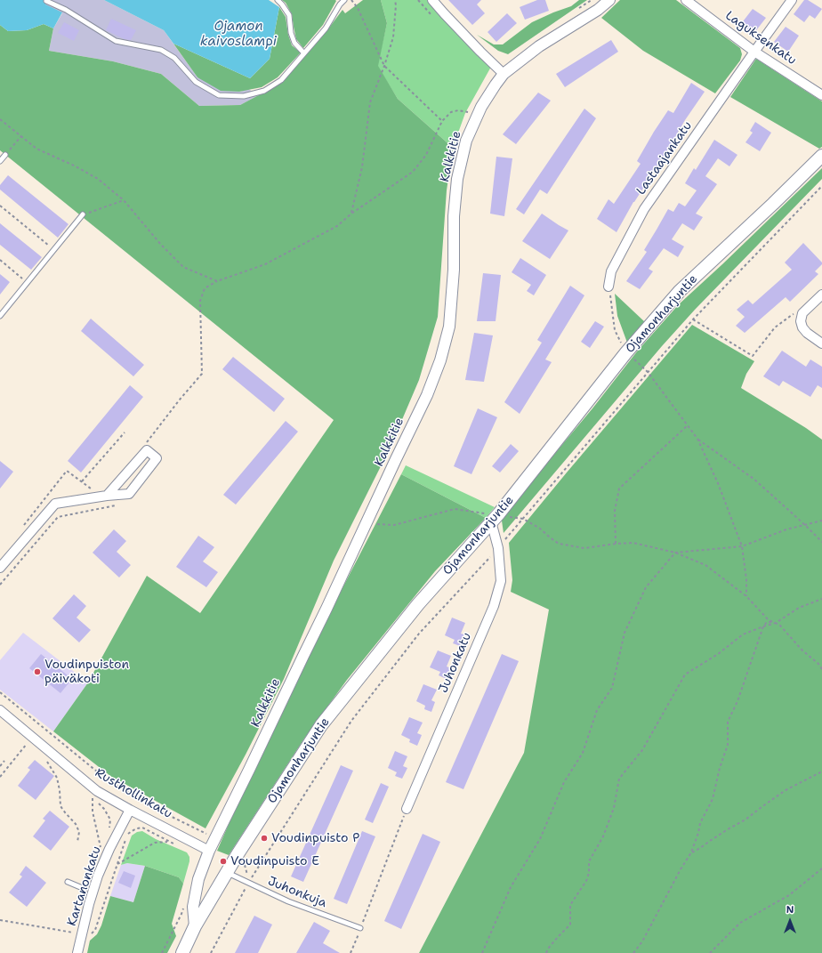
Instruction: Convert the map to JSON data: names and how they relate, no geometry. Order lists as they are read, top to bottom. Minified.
{"streets":{"main road":["Ojamonharjuntie"],"street":["Laguksenkatu","Kalkkitie","Lastaajankatu","Juhonkatu","Rusthollinkatu","Kartanonkatu"],"lane":["Juhonkuja"]},"crossings":[["Laguksenkatu","Lastaajankatu"],["Kalkkitie","Ojamonharjuntie"],["Kalkkitie","Rusthollinkatu"],["Ojamonharjuntie","Juhonkatu"],["Ojamonharjuntie","Juhonkuja"],["Rusthollinkatu","Kartanonkatu"]],"water":["Ojamon kaivoslampi"],"places":["Voudinpuiston päiväkoti","Voudinpuisto P","Voudinpuisto E"],"north":"top"}
